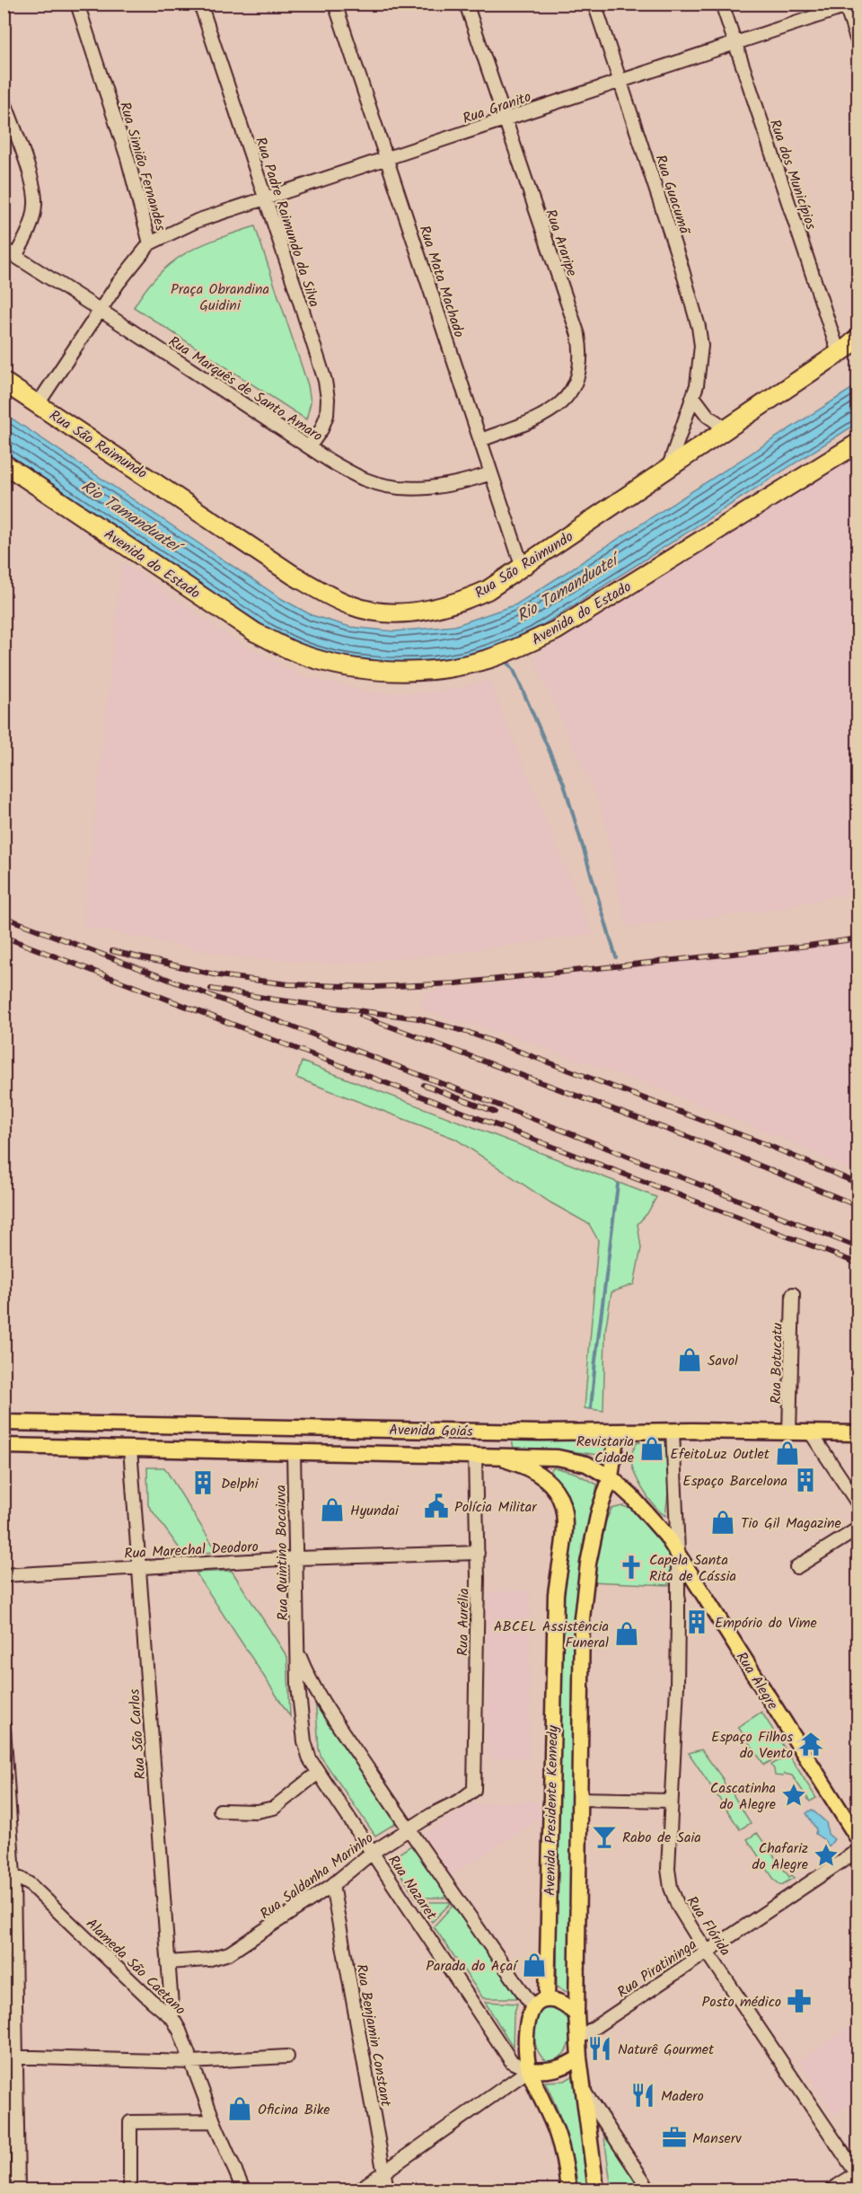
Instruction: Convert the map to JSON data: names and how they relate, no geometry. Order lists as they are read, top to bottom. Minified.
{"streets":{"highway":["Rua São Raimundo","Avenida do Estado"],"main road":["Avenida Goiás","Rua Alegre","Avenida Presidente Kennedy"],"street":["Rua Granito","Rua Simião Fernandes","Rua dos Municípios","Rua Guacumã","Rua Padre Raimundo da Silva","Rua Araripe","Rua Mata Machado","Rua Marquês de Santo Amaro","Rua Botucatu","Rua Marechal Deodoro","Rua Quintino Bocaiuva","Rua Aurélia","Rua São Carlos","Rua Saldanha Marinho","Rua Nazaret","Rua Flórida","Alameda São Caetano","Rua Piratininga","Rua Benjamin Constant"]},"crossings":[["Rua Granito","Rua Simião Fernandes"],["Rua Granito","Rua dos Municípios"],["Rua Granito","Rua Guacumã"],["Rua Granito","Rua Padre Raimundo da Silva"],["Rua Granito","Rua Araripe"],["Rua Granito","Rua Mata Machado"],["Rua Simião Fernandes","Rua Marquês de Santo Amaro"],["Rua Simião Fernandes","Rua São Raimundo"],["Rua dos Municípios","Rua São Raimundo"],["Rua Guacumã","Rua São Raimundo"],["Rua Padre Raimundo da Silva","Rua Marquês de Santo Amaro"],["Rua Araripe","Rua Mata Machado"],["Rua Mata Machado","Rua Marquês de Santo Amaro"],["Rua Mata Machado","Rua São Raimundo"],["Rua Botucatu","Avenida Goiás"],["Avenida Goiás","Rua Quintino Bocaiuva"],["Avenida Goiás","Rua Aurélia"],["Avenida Goiás","Rua Alegre"],["Avenida Goiás","Rua São Carlos"],["Avenida Goiás","Avenida Presidente Kennedy"],["Avenida Goiás","Rua Flórida"],["Rua Marechal Deodoro","Rua Quintino Bocaiuva"],["Rua Marechal Deodoro","Rua Aurélia"],["Rua Marechal Deodoro","Rua São Carlos"],["Rua Quintino Bocaiuva","Rua Nazaret"],["Rua Aurélia","Rua Saldanha Marinho"],["Rua Alegre","Avenida Presidente Kennedy"],["Rua Alegre","Rua Flórida"],["Rua São Carlos","Rua Saldanha Marinho"],["Rua São Carlos","Alameda São Caetano"],["Avenida Presidente Kennedy","Rua Nazaret"],["Avenida Presidente Kennedy","Rua Piratininga"],["Rua Saldanha Marinho","Rua Nazaret"],["Rua Saldanha Marinho","Rua Benjamin Constant"],["Rua Nazaret","Rua Piratininga"],["Rua Flórida","Rua Piratininga"]],"water":["Rio Tamanduateí"],"parks":["Praça Obrandina Guidini"],"places":{"shop":["Savol","Revistaria Cidade","EfeitoLuz Outlet","Hyundai","Tio Gil Magazine","ABCEL Assistência Funeral","Parada do Açaí","Oficina Bike"],"building":["Espaço Barcelona","Delphi","Empório do Vime"],"public building":["Polícia Militar"],"church":["Capela Santa Rita de Cássia"],"temple":["Espaço Filhos do Vento"],"place":["Cascatinha do Alegre","Chafariz do Alegre"],"bar":["Rabo de Saia"],"pharmacy":["Posto médico"],"restaurant":["Naturê Gourmet","Madero"],"office":["Manserv"]}}
